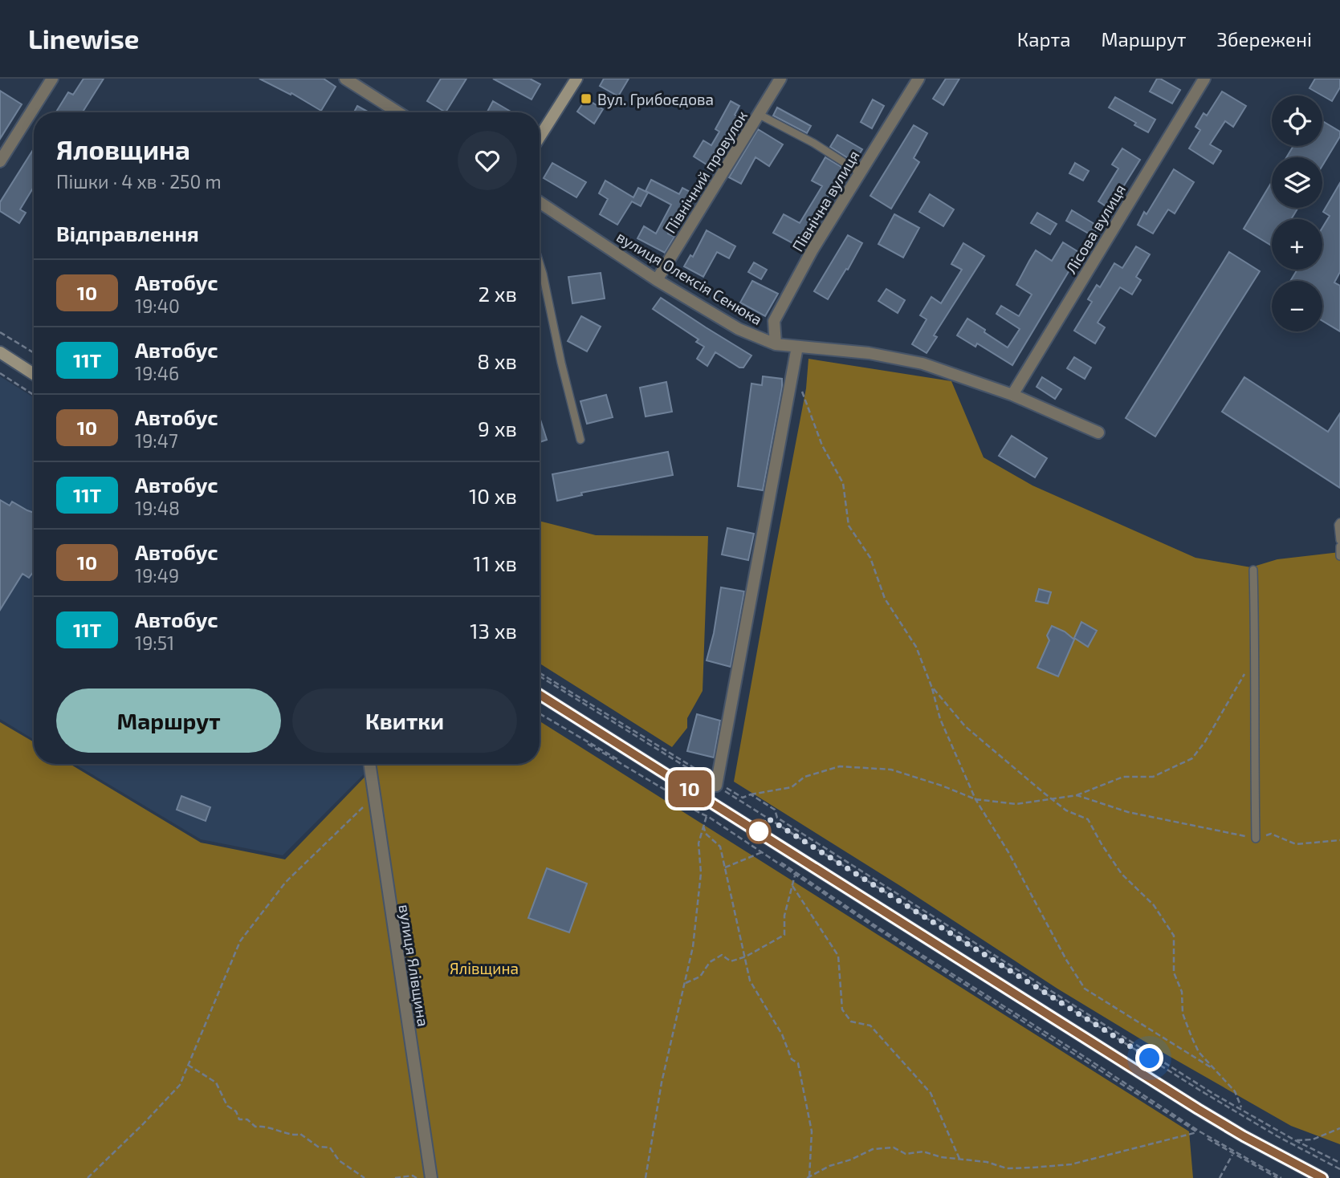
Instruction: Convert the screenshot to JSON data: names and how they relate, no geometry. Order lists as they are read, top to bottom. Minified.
{"streets":{"street":["Північний провулок","Північна вулиця","Лісова вулиця","вулиця Олексія Сенюка","вулиця Ялівщина"]},"crossings":[["Північний провулок","вулиця Олексія Сенюка"],["Північна вулиця","вулиця Олексія Сенюка"],["Лісова вулиця","вулиця Олексія Сенюка"]],"parks":["Ялівщина"],"places":{"transit":["Вул. Грибоєдова"]},"lines":["bus line 10"],"page":{"header":"Linewise","nav":["Карта","Маршрут","Збережені"],"on_map":"10","map_buttons":["+","−"],"heading":[["Яловщина","Пішки · 4 хв · 250 m"],"Відправлення"],"list":[{"mark":"10","name":"Автобус","note":"19:40","value":"2 хв"},{"mark":"11Т","name":"Автобус","note":"19:46","value":"8 хв"},{"mark":"10","name":"Автобус","note":"19:47","value":"9 хв"},{"mark":"11Т","name":"Автобус","note":"19:48","value":"10 хв"},{"mark":"10","name":"Автобус","note":"19:49","value":"11 хв"},{"mark":"11Т","name":"Автобус","note":"19:51","value":"13 хв"}],"buttons":["Маршрут","Квитки"]}}
